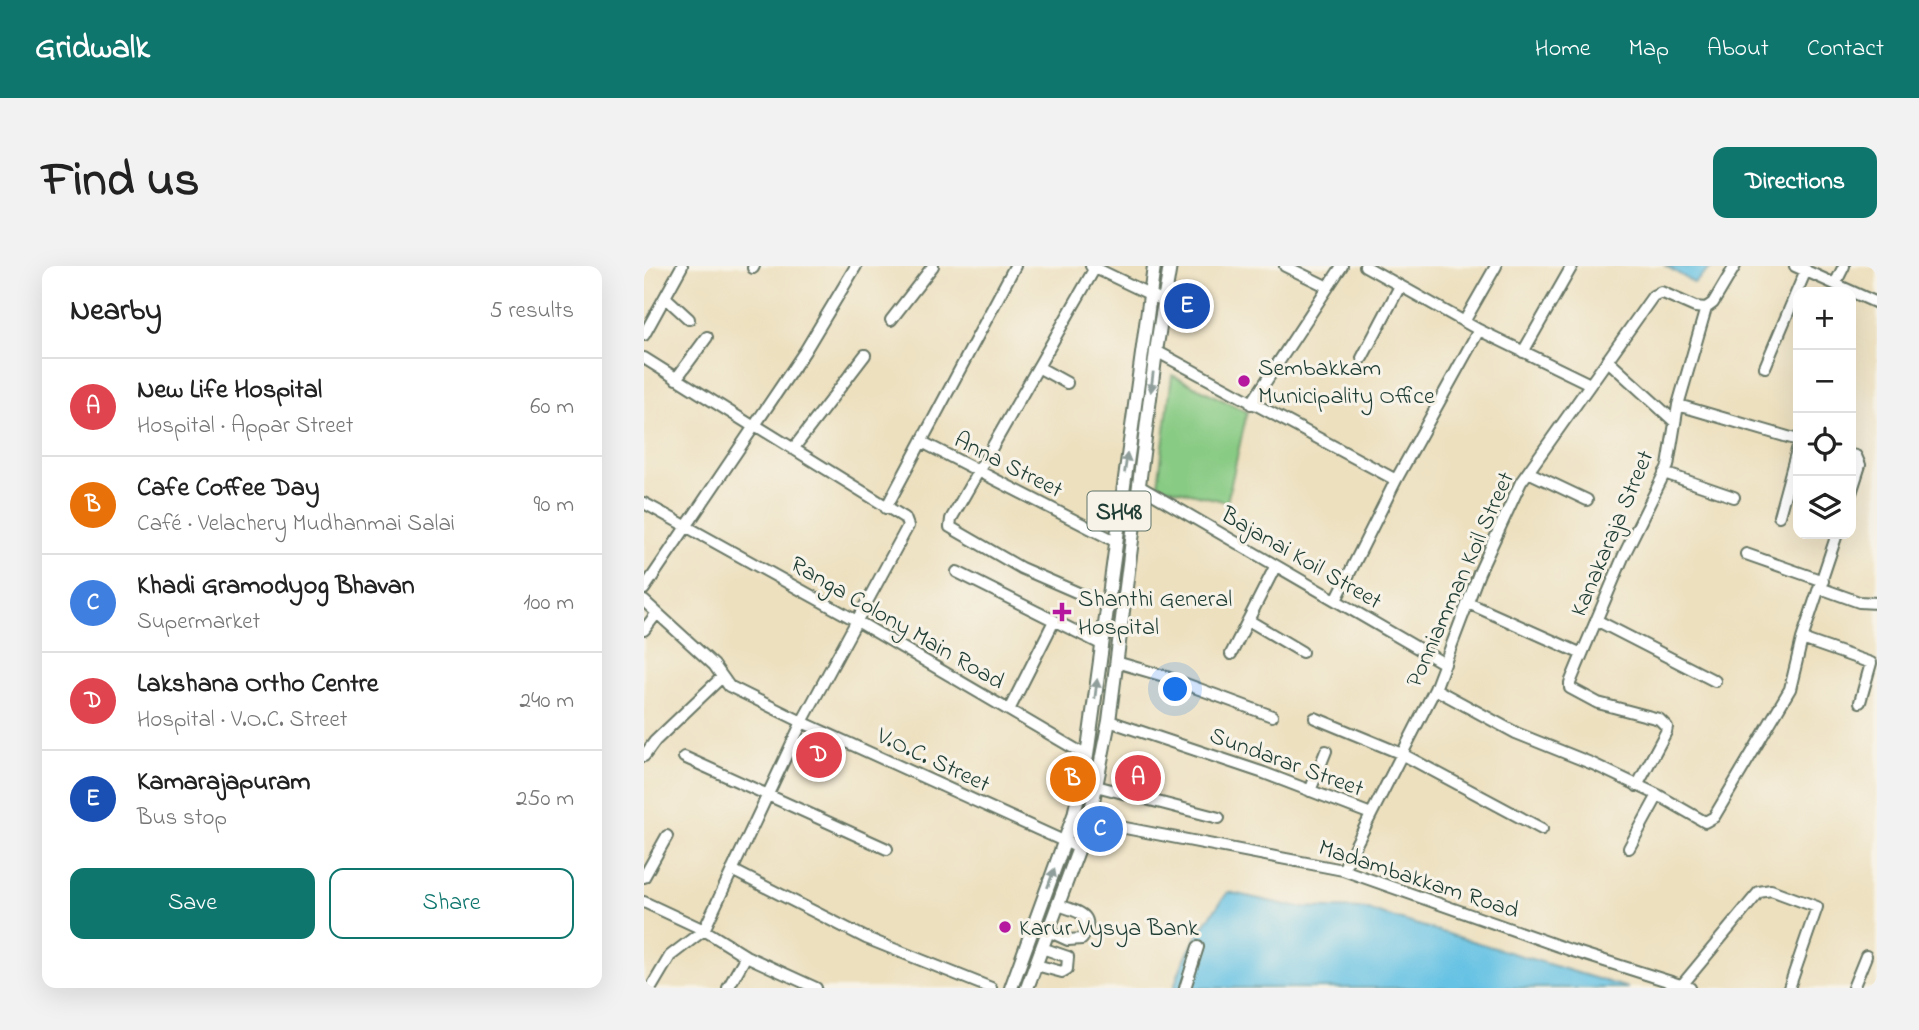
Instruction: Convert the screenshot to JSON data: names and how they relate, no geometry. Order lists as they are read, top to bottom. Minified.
{"streets":{"main road":["SH48"],"street":["Anna Street","Kanakaraja Street","Bajanai Koil Street","Ponniamman Koil Street","Ranga Colony Main Road","V.O.C. Street","Sundarar Street","Madambakkam Road"]},"crossings":[["Anna Street","SH48"],["SH48","Bajanai Koil Street"],["SH48","Ranga Colony Main Road"],["SH48","V.O.C. Street"],["SH48","Sundarar Street"],["SH48","Madambakkam Road"],["Kanakaraja Street","Ponniamman Koil Street"],["Bajanai Koil Street","Ponniamman Koil Street"],["Ponniamman Koil Street","Sundarar Street"],["Ponniamman Koil Street","Madambakkam Road"]],"places":{"other":["Sembakkam Municipality Office","Karur Vysya Bank"],"health":["Shanthi General Hospital"]},"page":{"header":"Gridwalk","nav":["Home","Map","About","Contact"],"title":"Find us","buttons":["Directions",["Save","Share"]],"heading":["Nearby","5 results"],"pins":["E","D","A","B","C"],"map_buttons":["+","−"],"list":[{"mark":"A","name":"New Life Hospital","note":"Hospital · Appar Street","value":"60 m"},{"mark":"B","name":"Cafe Coffee Day","note":"Café · Velachery Mudhanmai Salai","value":"90 m"},{"mark":"C","name":"Khadi Gramodyog Bhavan","note":"Supermarket","value":"100 m"},{"mark":"D","name":"Lakshana Ortho Centre","note":"Hospital · V.O.C. Street","value":"240 m"},{"mark":"E","name":"Kamarajapuram","note":"Bus stop","value":"250 m"}]}}
